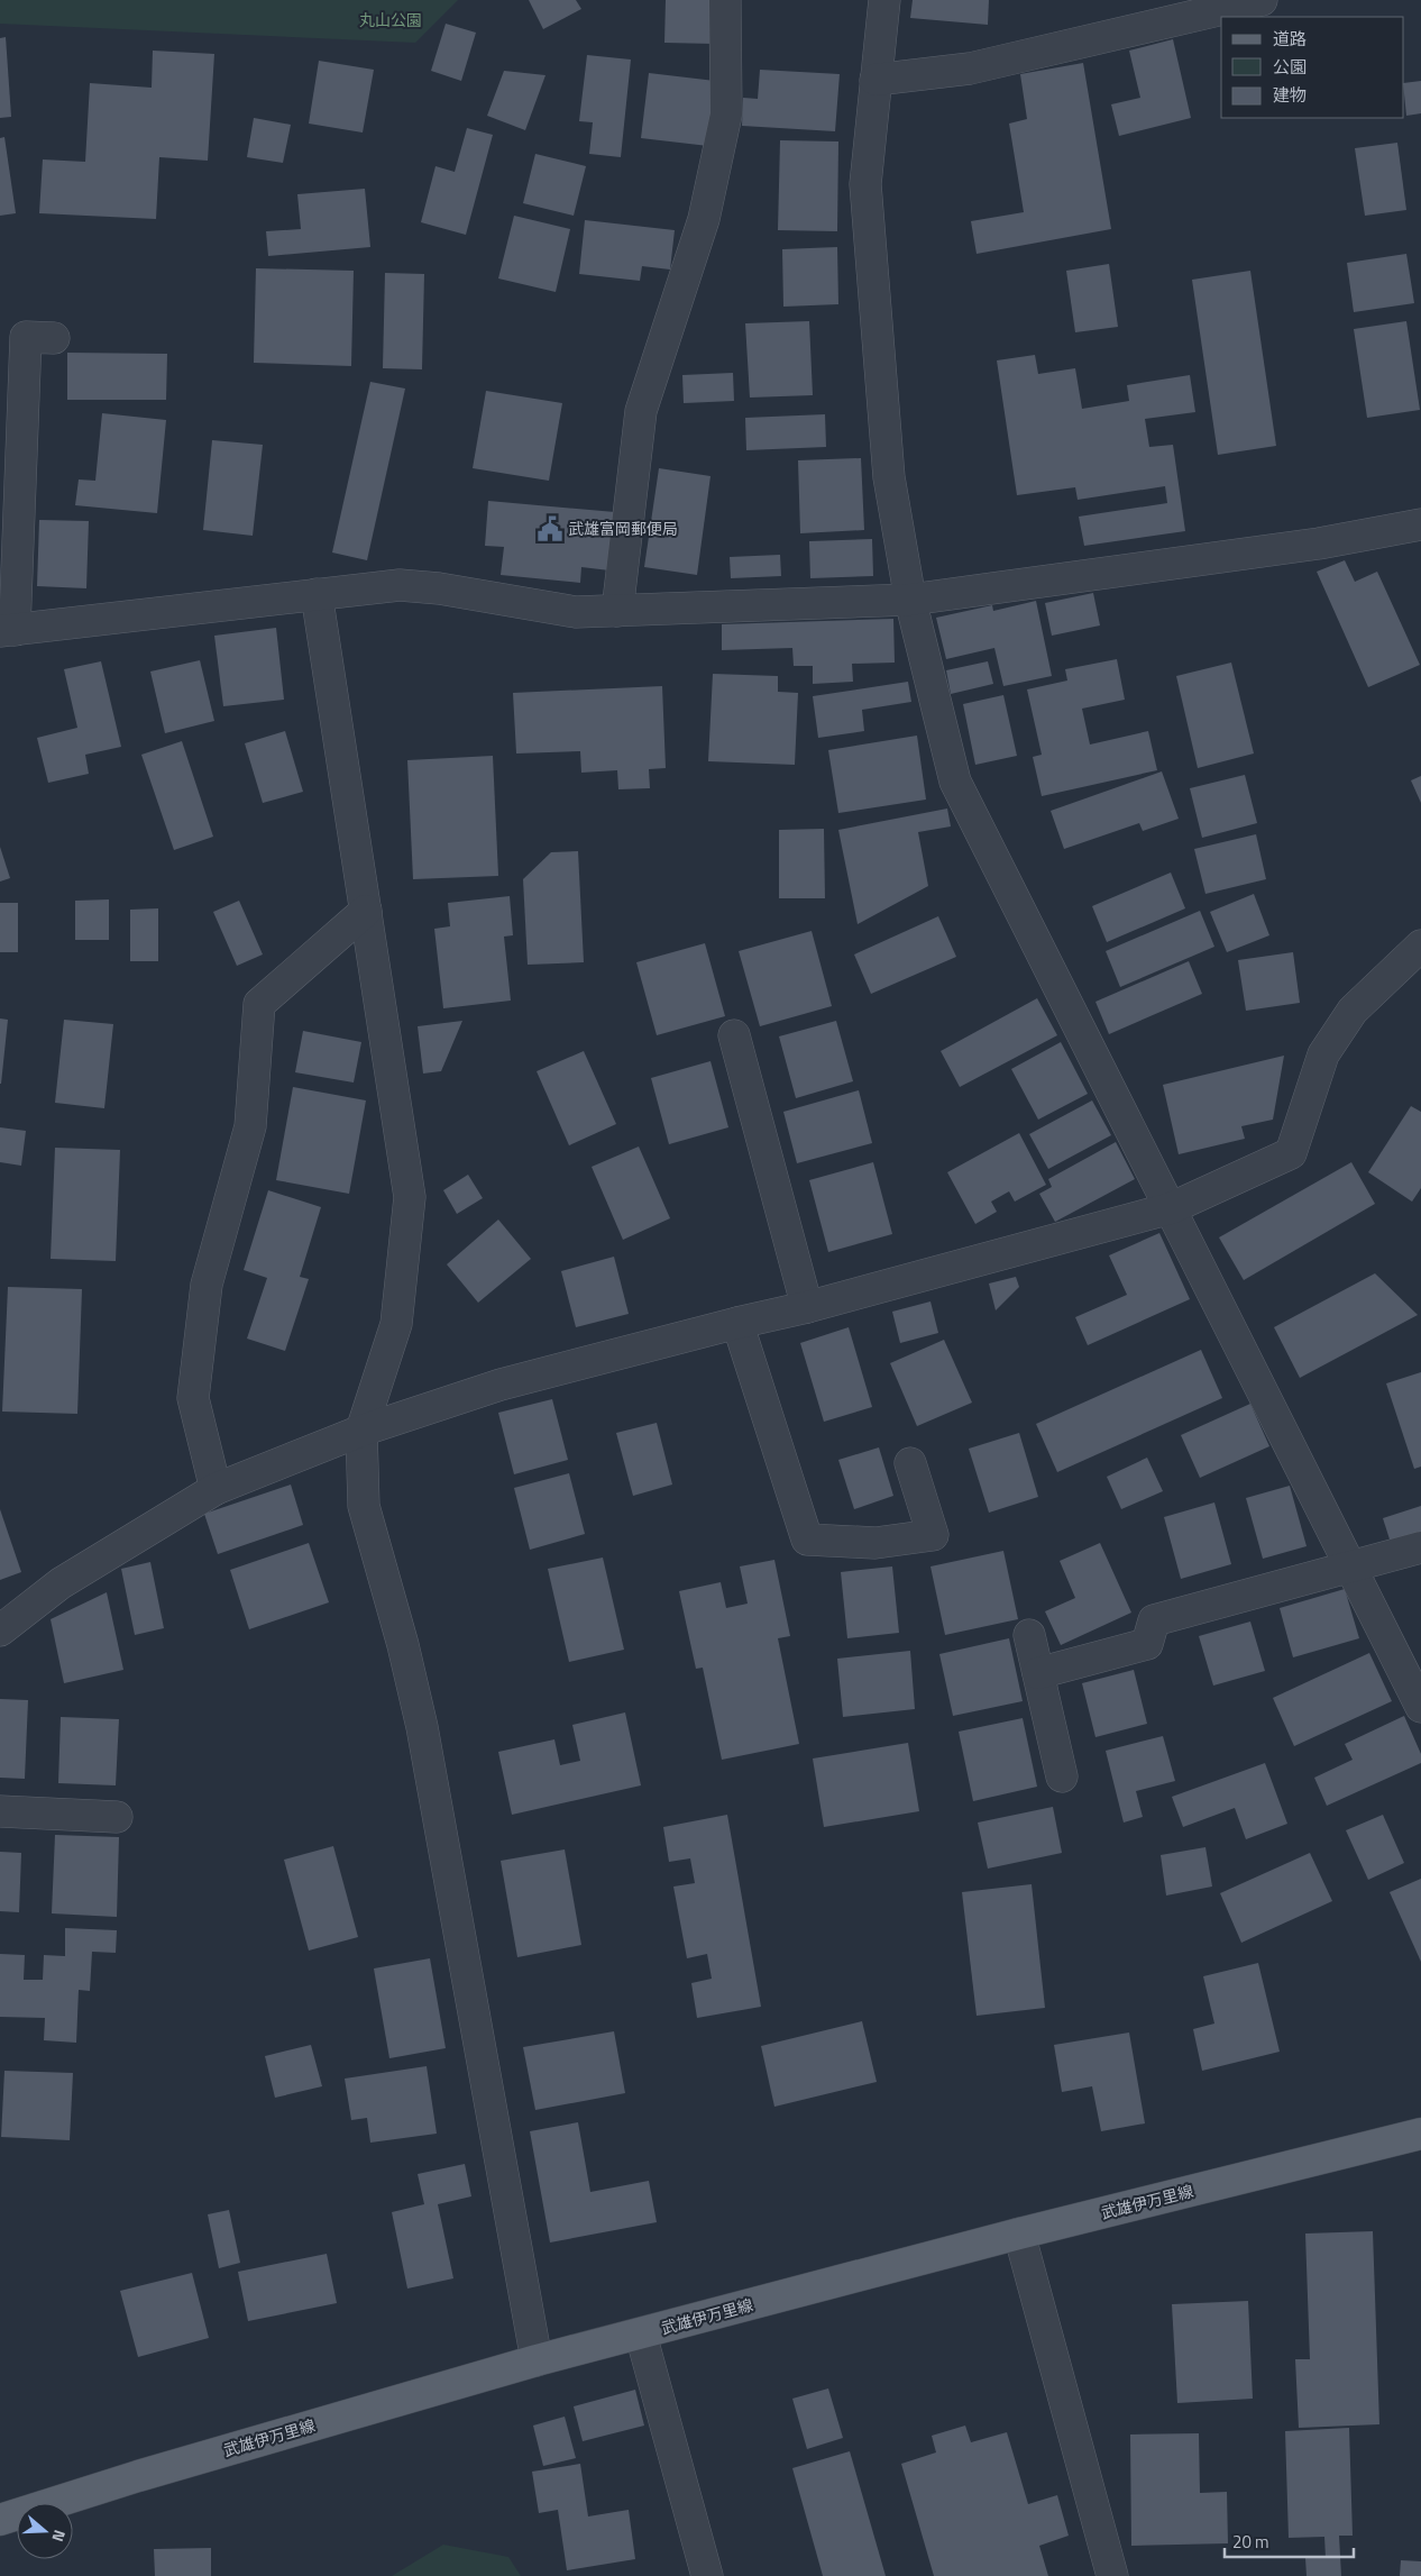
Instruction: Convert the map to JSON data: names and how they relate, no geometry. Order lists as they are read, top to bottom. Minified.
{"streets":{"main road":["武雄伊万里線"]},"parks":["丸山公園"],"places":{"public building":["武雄富岡郵便局"]},"legend":["道路","公園","建物"],"scale_bar":"20 m","north":"right"}
